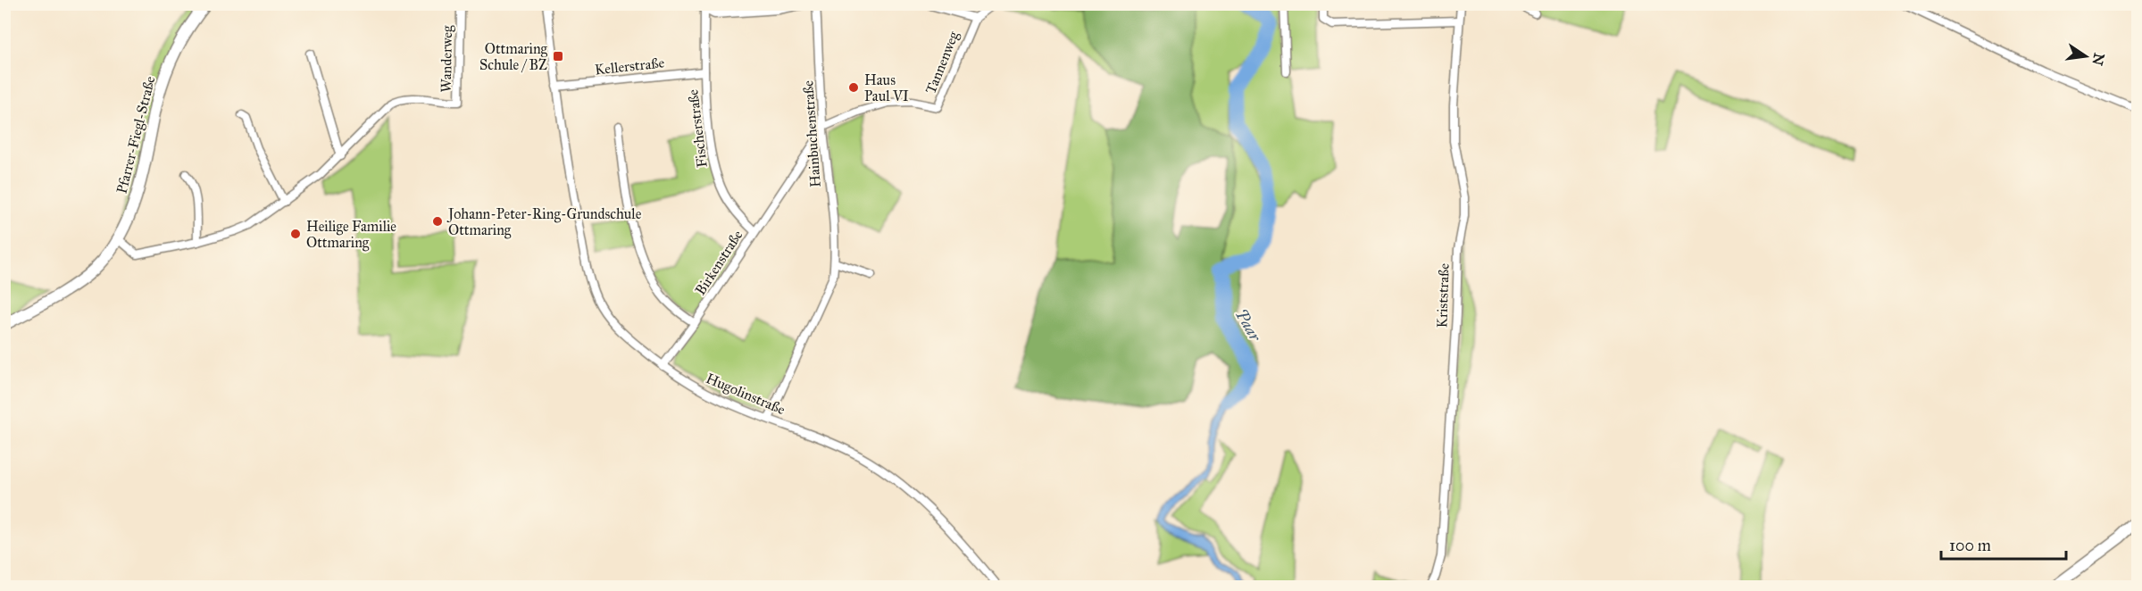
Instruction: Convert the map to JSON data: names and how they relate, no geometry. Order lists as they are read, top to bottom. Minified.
{"streets":{"main road":["Pfarrer-Fiegl-Straße"],"street":["Wanderweg","Tannenweg","Kellerstraße","Fischerstraße","Hainbuchenstraße","Birkenstraße","Kriststraße","Hugolinstraße"]},"crossings":[["Wanderweg","Pfarrer-Fiegl-Straße"],["Tannenweg","Hainbuchenstraße"],["Tannenweg","Birkenstraße"],["Kellerstraße","Fischerstraße"],["Kellerstraße","Hugolinstraße"],["Fischerstraße","Birkenstraße"],["Hainbuchenstraße","Birkenstraße"],["Hainbuchenstraße","Hugolinstraße"],["Birkenstraße","Hugolinstraße"]],"water":["Paar"],"places":{"transit":["Ottmaring Schule / BZ"],"other":["Haus Paul VI","Johann-Peter-Ring-Grundschule Ottmaring","Heilige Familie Ottmaring"]},"scale_bar":"100 m","north":"right"}
